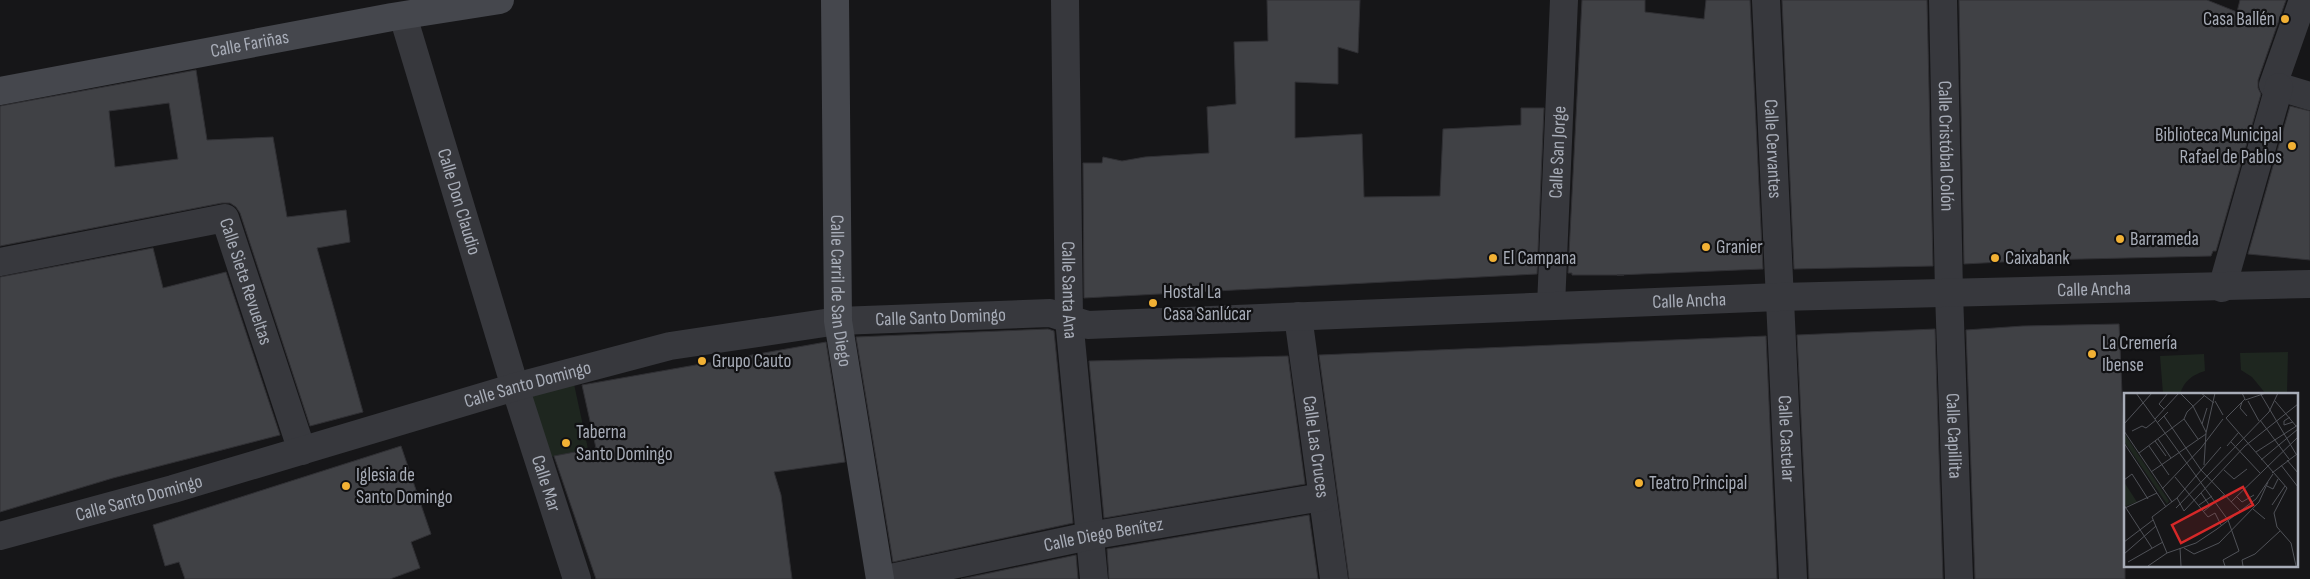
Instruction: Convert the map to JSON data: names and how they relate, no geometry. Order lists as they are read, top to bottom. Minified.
{"streets":{"street":["Calle Fariñas","Calle Cristóbal Colón","Calle Cervantes","Calle San Jorge","Calle Don Claudio","Calle Siete Revueltas","Calle Santa Ana","Calle Ancha","Calle Carril de San Diego","Calle Santo Domingo","Calle Capillita","Calle Castelar","Calle Las Cruces","Calle Mar","Calle Diego Benítez"]},"crossings":[["Calle Fariñas","Calle Don Claudio"],["Calle Cristóbal Colón","Calle Ancha"],["Calle Cristóbal Colón","Calle Capillita"],["Calle Cervantes","Calle Ancha"],["Calle Cervantes","Calle Castelar"],["Calle San Jorge","Calle Ancha"],["Calle Don Claudio","Calle Santo Domingo"],["Calle Don Claudio","Calle Mar"],["Calle Siete Revueltas","Calle Santo Domingo"],["Calle Santa Ana","Calle Ancha"],["Calle Santa Ana","Calle Santo Domingo"],["Calle Santa Ana","Calle Diego Benítez"],["Calle Ancha","Calle Santo Domingo"],["Calle Ancha","Calle Capillita"],["Calle Ancha","Calle Castelar"],["Calle Ancha","Calle Las Cruces"],["Calle Carril de San Diego","Calle Santo Domingo"],["Calle Santo Domingo","Calle Mar"],["Calle Las Cruces","Calle Diego Benítez"]],"places":["Casa Ballén","Biblioteca Municipal Rafael de Pablos","Barrameda","Granier","El Campana","Caixabank","Hostal La Casa Sanlúcar","La Cremería Ibense","Grupo Cauto","Taberna Santo Domingo","Teatro Principal","Iglesia de Santo Domingo"]}
